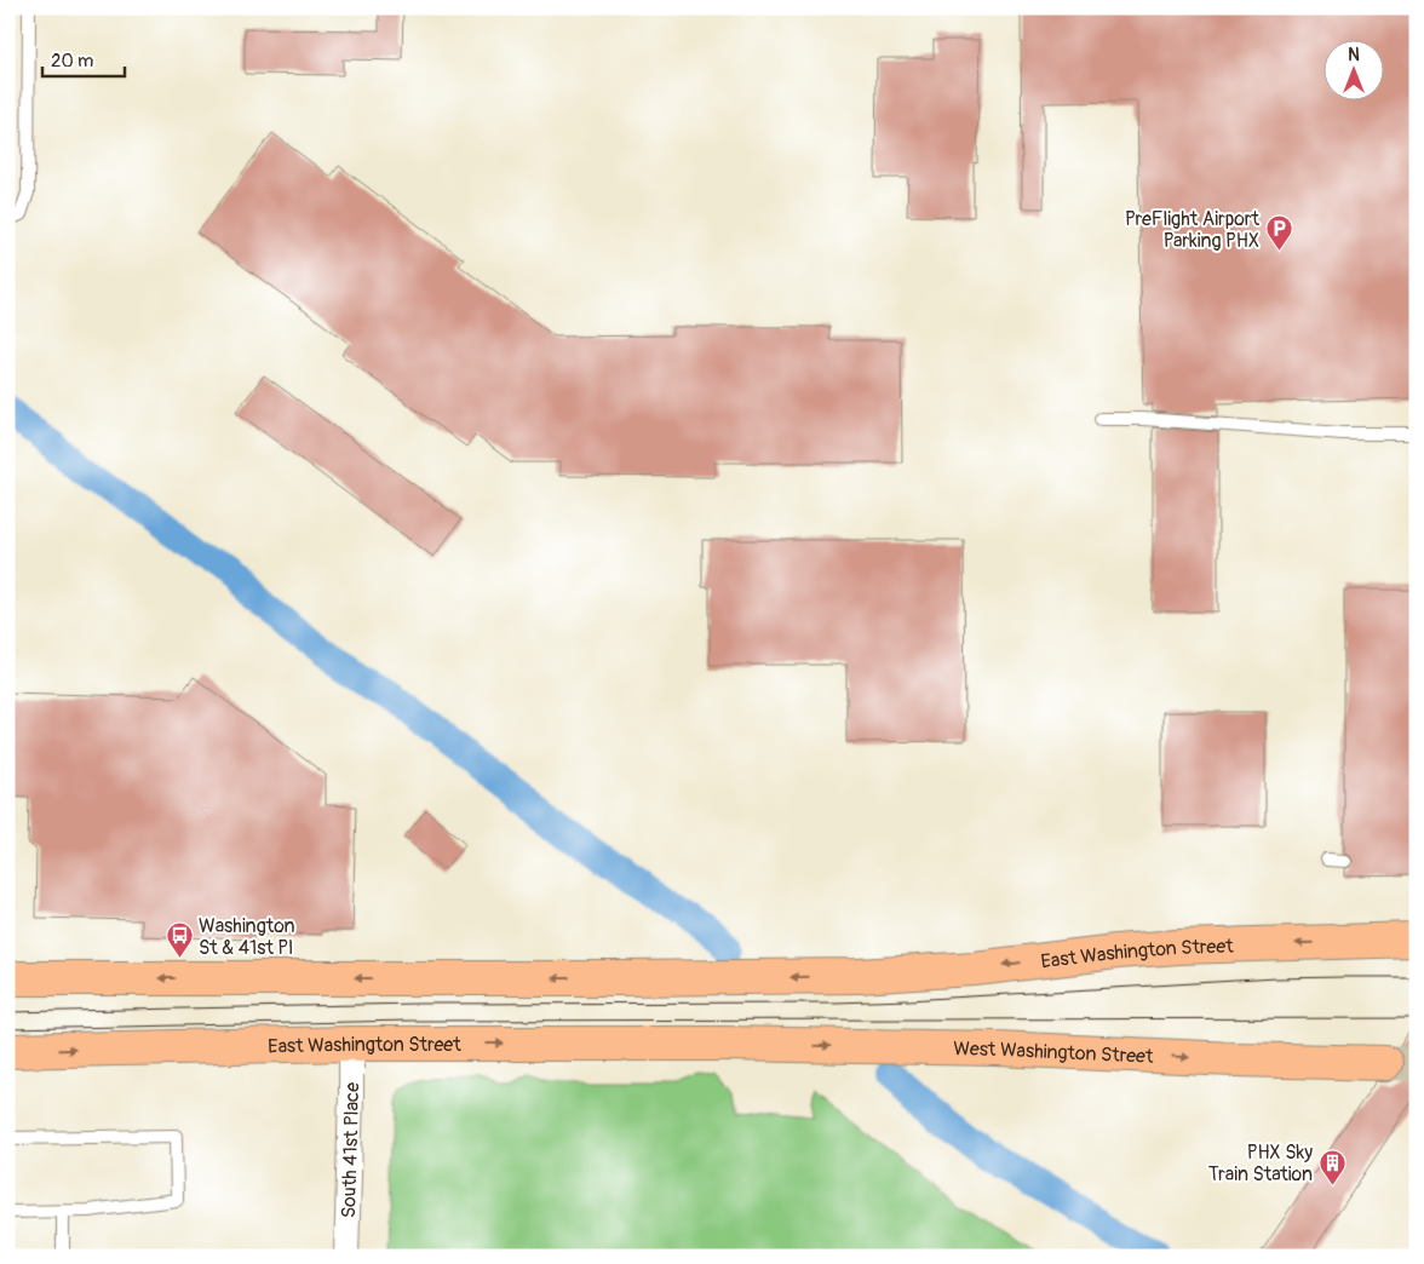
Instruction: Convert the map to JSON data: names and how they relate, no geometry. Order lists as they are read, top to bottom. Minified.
{"streets":{"main road":["East Washington Street","West Washington Street"],"street":["South 41st Place"]},"crossings":[["East Washington Street","West Washington Street"],["East Washington Street","South 41st Place"]],"one_way":["West Washington Street"],"places":{"parking":["PreFlight Airport Parking PHX"],"bus stop":["Washington St & 41st Pl"],"building":["PHX Sky Train Station"]},"scale_bar":"20 m","north":"top"}
